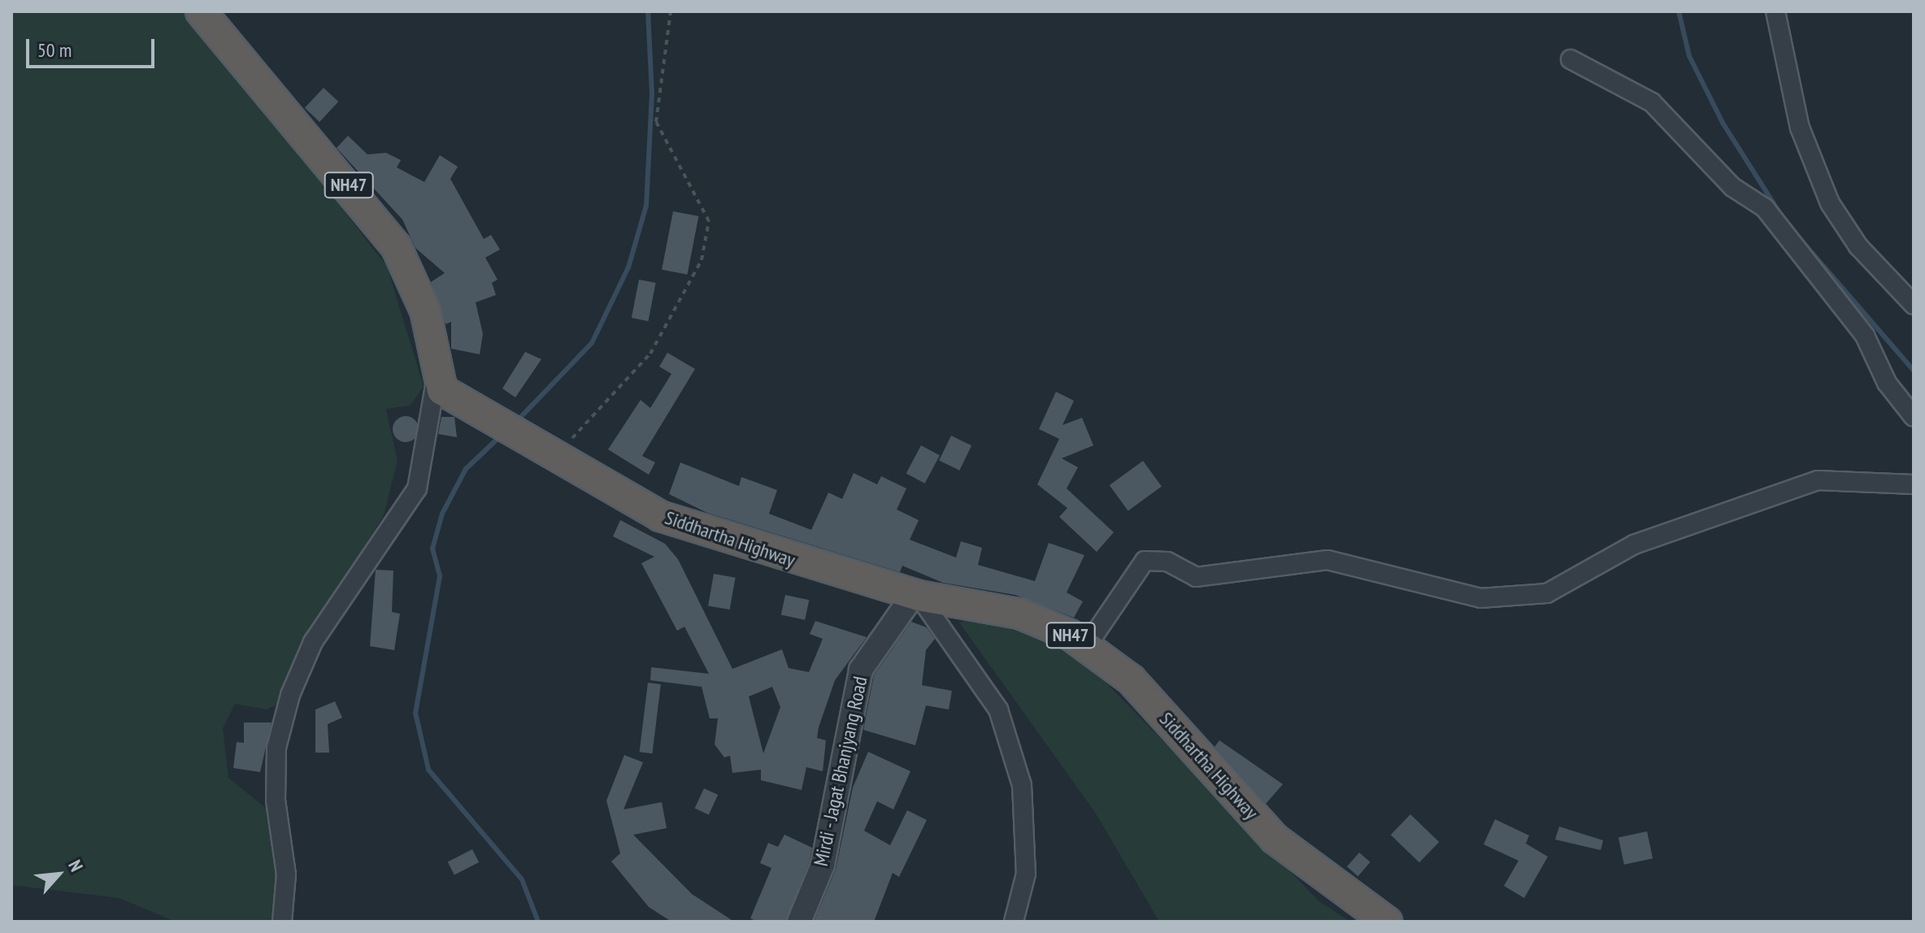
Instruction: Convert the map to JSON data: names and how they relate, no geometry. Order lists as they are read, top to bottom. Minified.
{"streets":{"highway":["NH47","Siddhartha Highway"],"street":["Mirdi - Jagat Bhanjyang Road"]},"crossings":[["NH47","Siddhartha Highway"],["Siddhartha Highway","Mirdi - Jagat Bhanjyang Road"]],"scale_bar":"50 m","north":"top right"}
